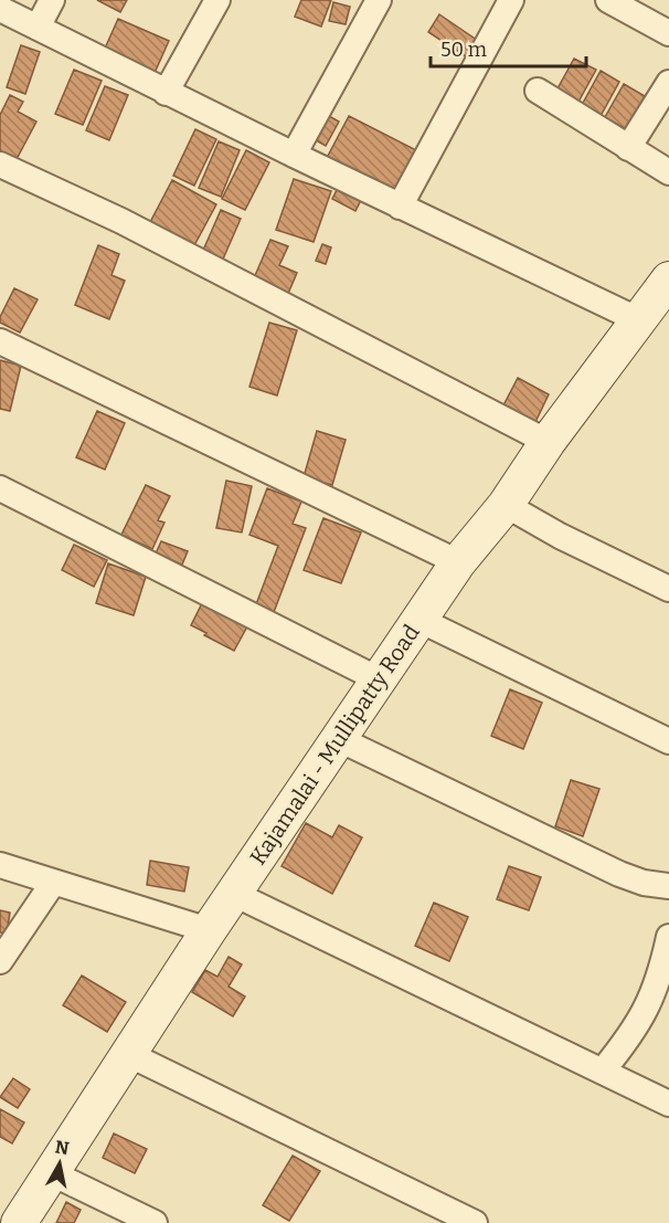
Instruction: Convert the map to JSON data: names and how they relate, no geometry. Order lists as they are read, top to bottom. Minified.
{"streets":{"main road":["Kajamalai - Mullipatty Road"]},"scale_bar":"50 m","north":"top"}
